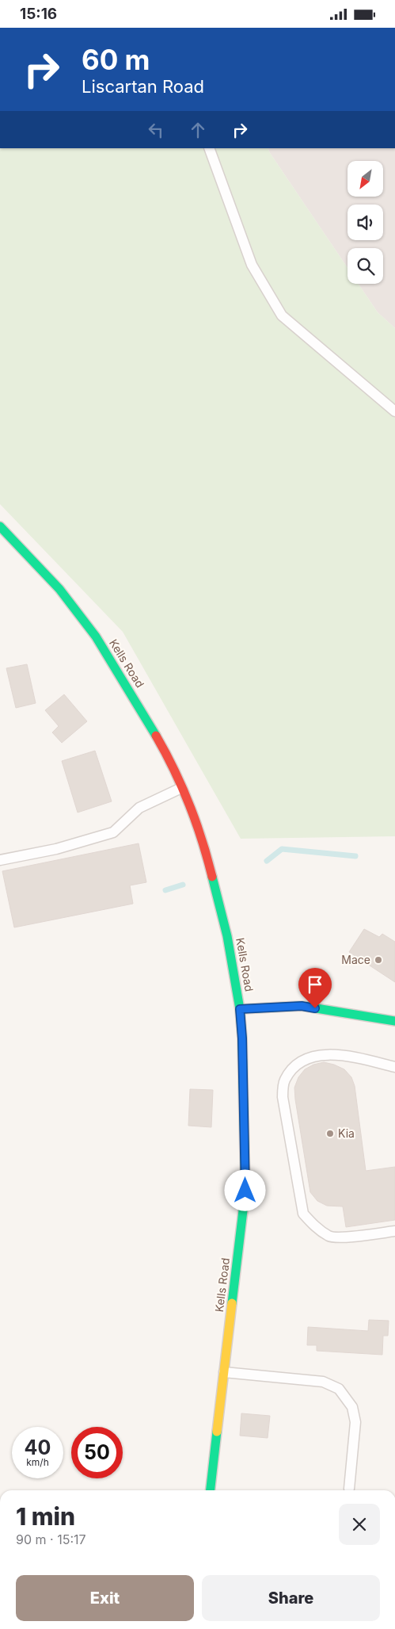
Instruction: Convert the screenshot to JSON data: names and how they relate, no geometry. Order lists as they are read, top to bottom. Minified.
{"streets":{"main road":["Kells Road"]},"places":["Mace","Kia"],"north":"bottom left","page":{"status":"15:16","turn":["60 m","Liscartan Road"],"speed":"40 km/h","limit":"50","heading":["1 min","90 m · 15:17"],"buttons":["Exit","Share"]}}
